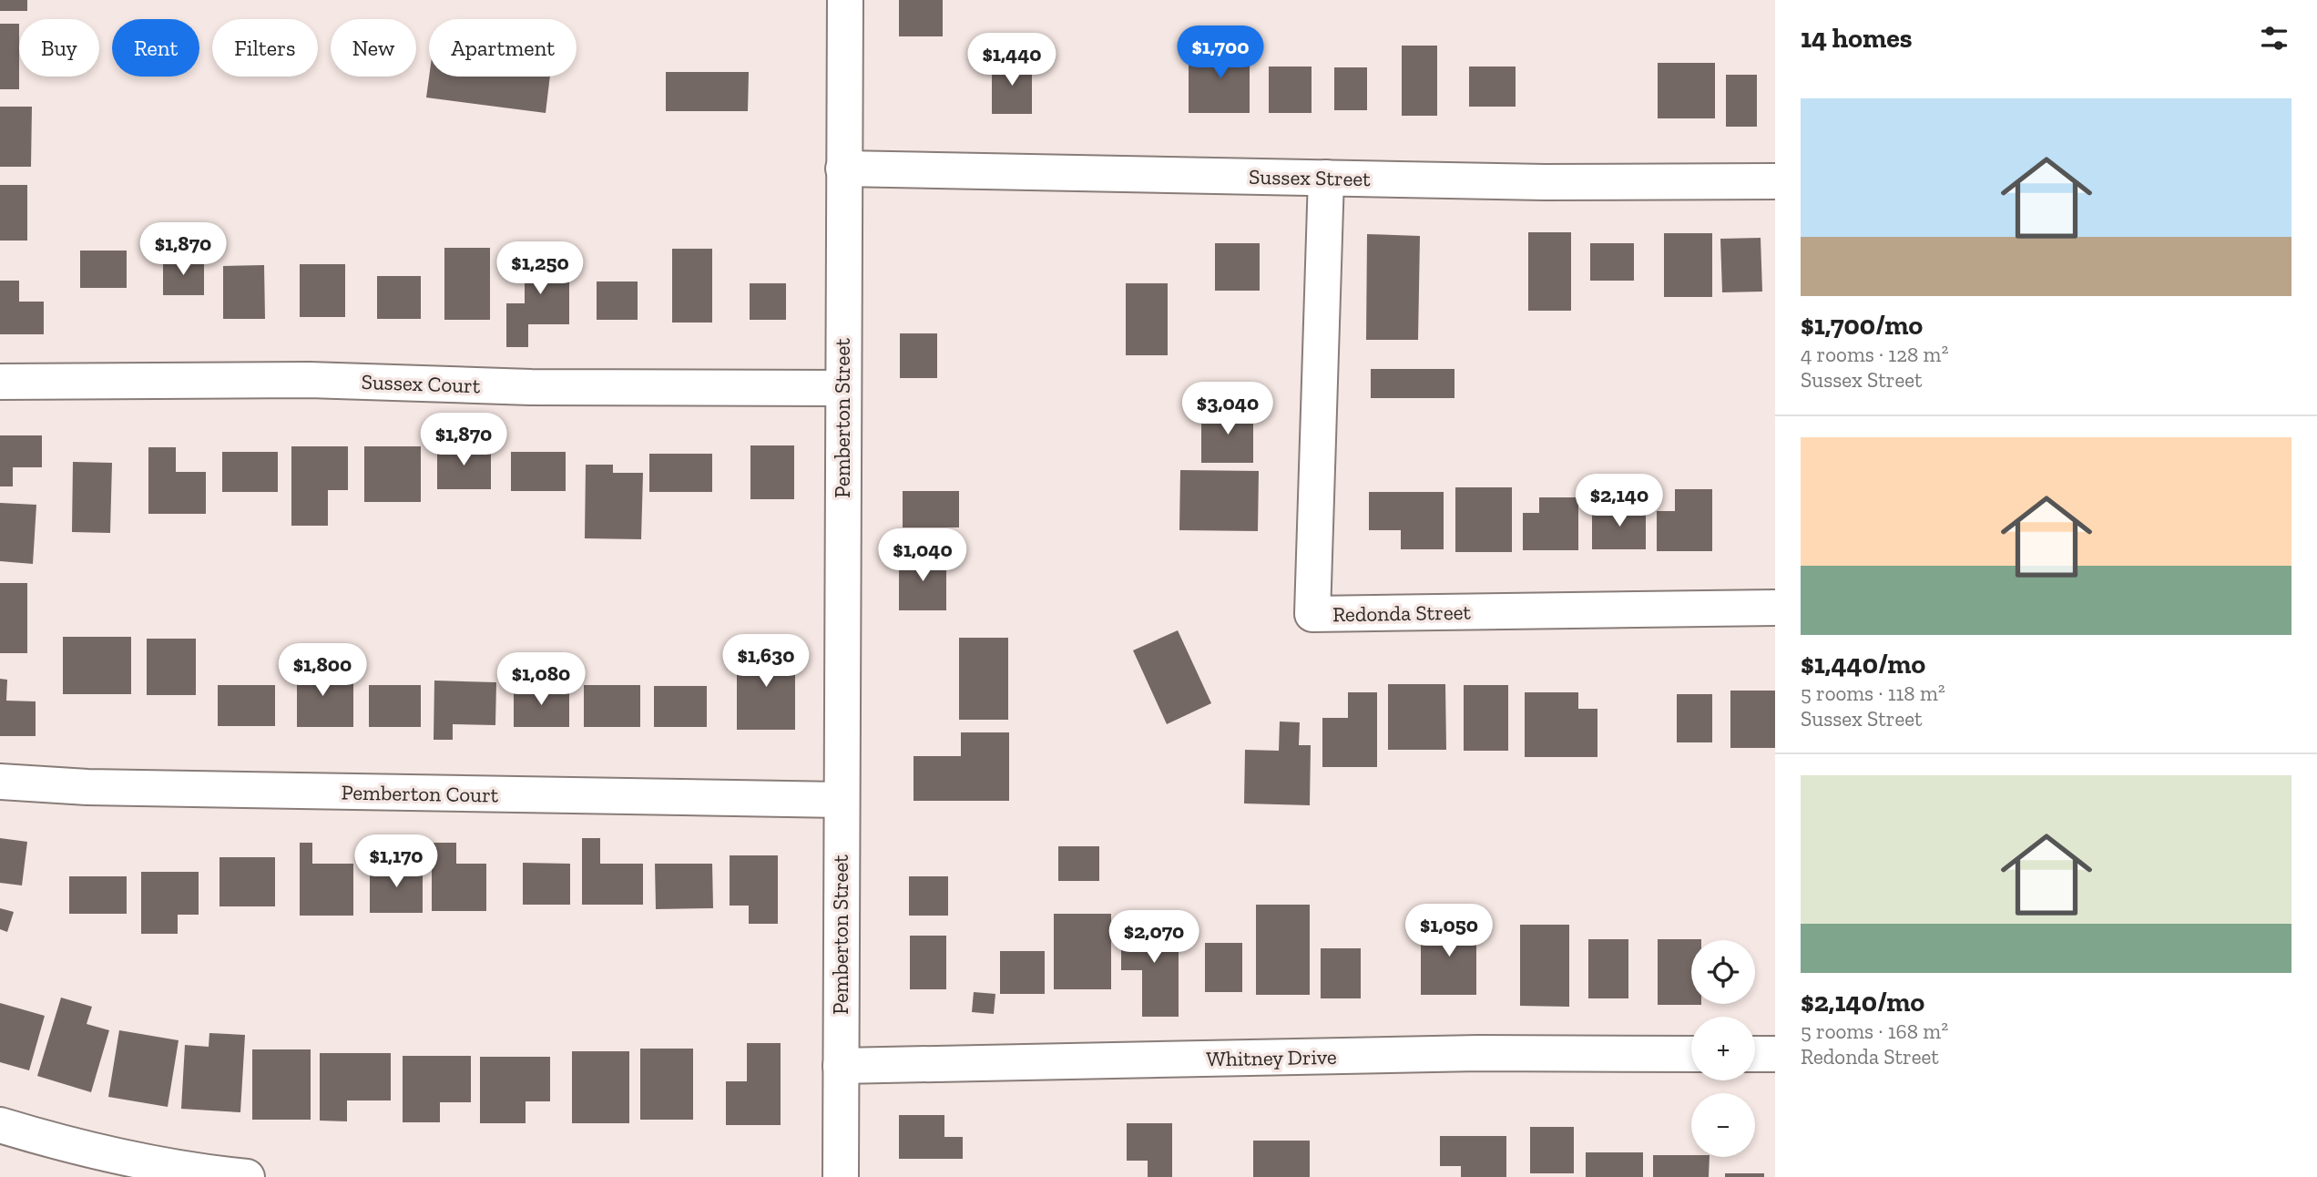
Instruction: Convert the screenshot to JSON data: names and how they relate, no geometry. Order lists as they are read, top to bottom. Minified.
{"streets":{"street":["Sussex Street","Sussex Court","Pemberton Street","Redonda Street","Pemberton Court","Whitney Drive"]},"crossings":[["Sussex Street","Pemberton Street"],["Sussex Street","Redonda Street"],["Sussex Court","Pemberton Street"],["Pemberton Street","Pemberton Court"],["Pemberton Street","Whitney Drive"]],"page":{"heading":"14 homes","chip":["Buy","Rent","Filters","New","Apartment"],"price":["$1,700","$1,440","$1,870","$1,250","$3,040","$1,870","$2,140","$1,040","$1,630","$1,800","$1,080","$1,170","$1,050","$2,070"],"list":[{"name":"$1,700/mo","note":"4 rooms · 128 m² · Sussex Street"},{"name":"$1,440/mo","note":"5 rooms · 118 m² · Sussex Street"},{"name":"$2,140/mo","note":"5 rooms · 168 m² · Redonda Street"}],"map_buttons":["+","−"]}}
